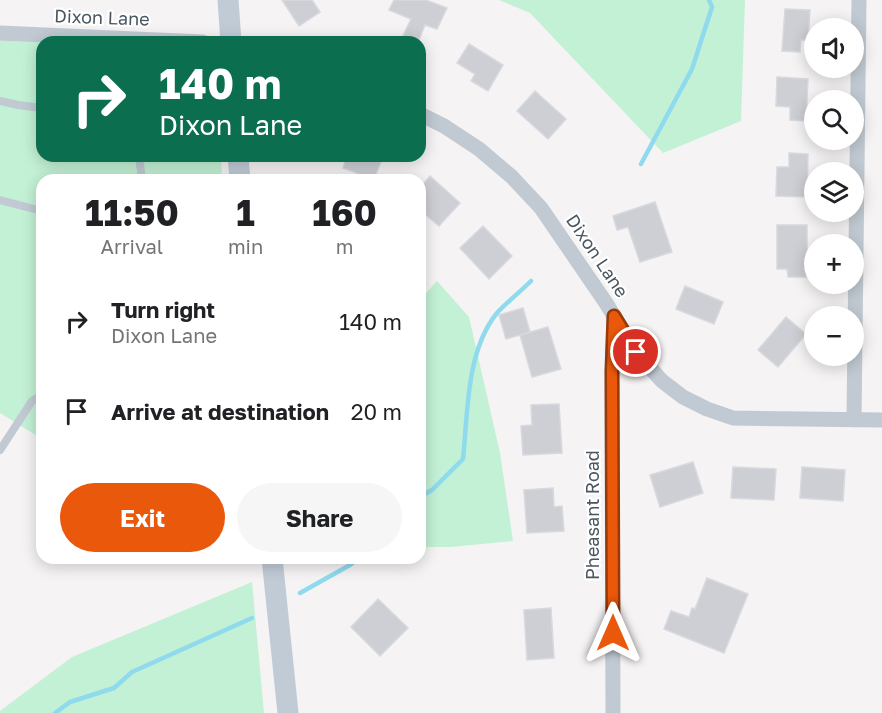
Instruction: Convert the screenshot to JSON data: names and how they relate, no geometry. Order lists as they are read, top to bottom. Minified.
{"streets":{"street":["Dixon Lane","Pheasant Road"]},"crossings":[["Dixon Lane","Pheasant Road"]],"page":{"map_buttons":["+","−"],"turn":["140 m","Dixon Lane"],"eta":["11:50","Arrival","1","min","160","m"],"list":[{"name":"Turn right","note":"Dixon Lane","value":"140 m"},{"name":"Arrive at destination","value":"20 m"}],"buttons":["Exit","Share"]}}
